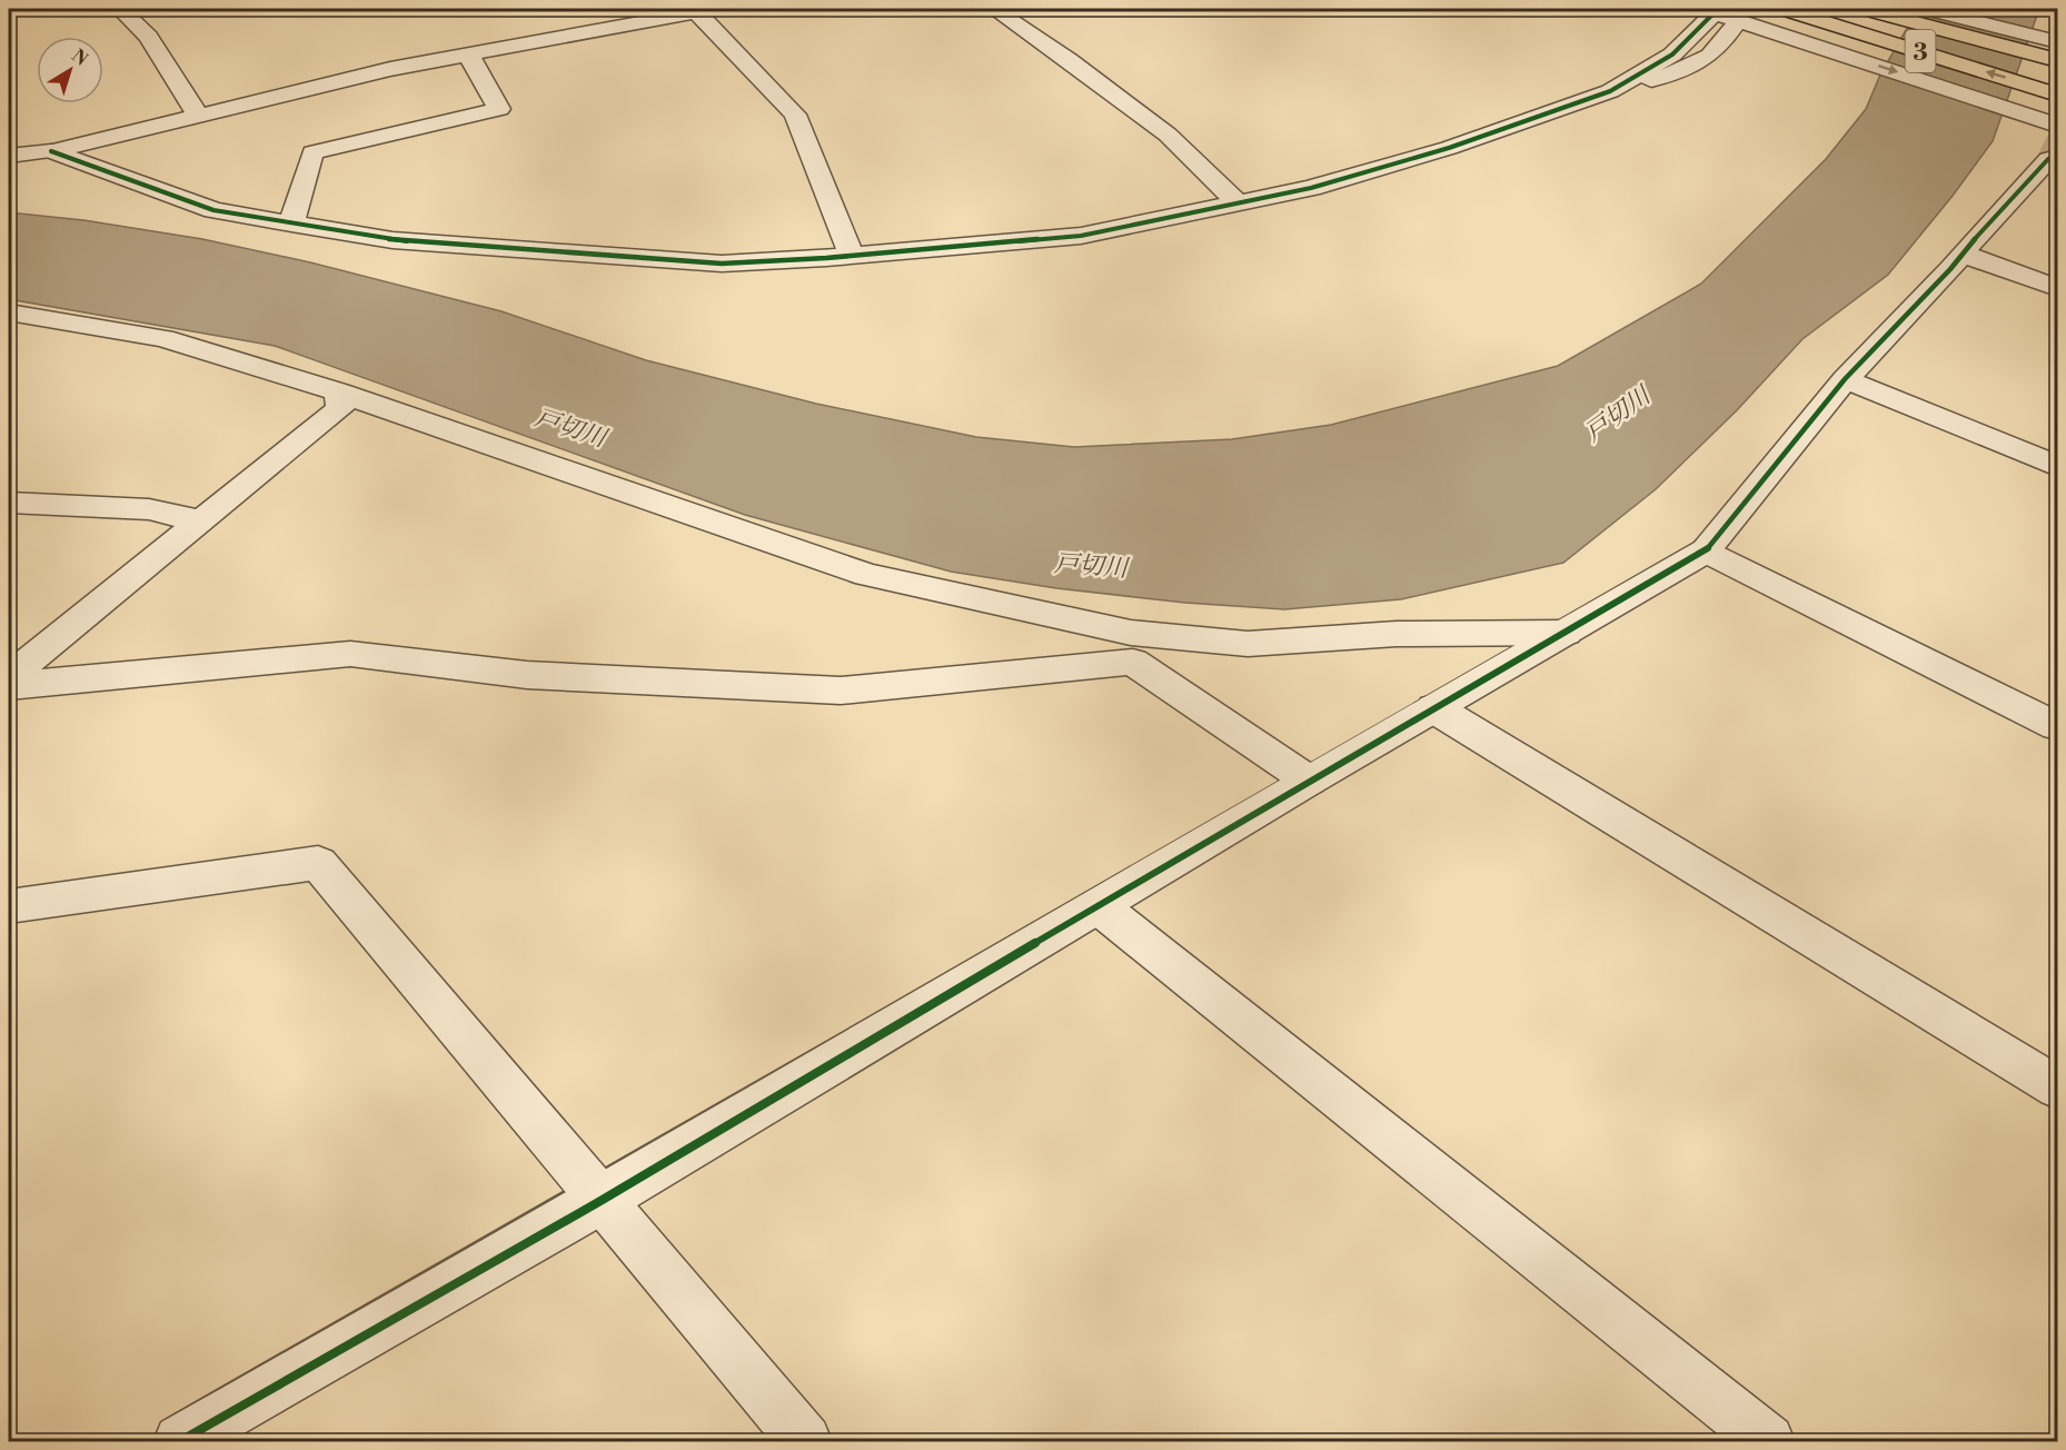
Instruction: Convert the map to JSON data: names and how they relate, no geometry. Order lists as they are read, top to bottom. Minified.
{"streets":{"highway":["3"]},"water":["戸切川"],"north":"top right"}
